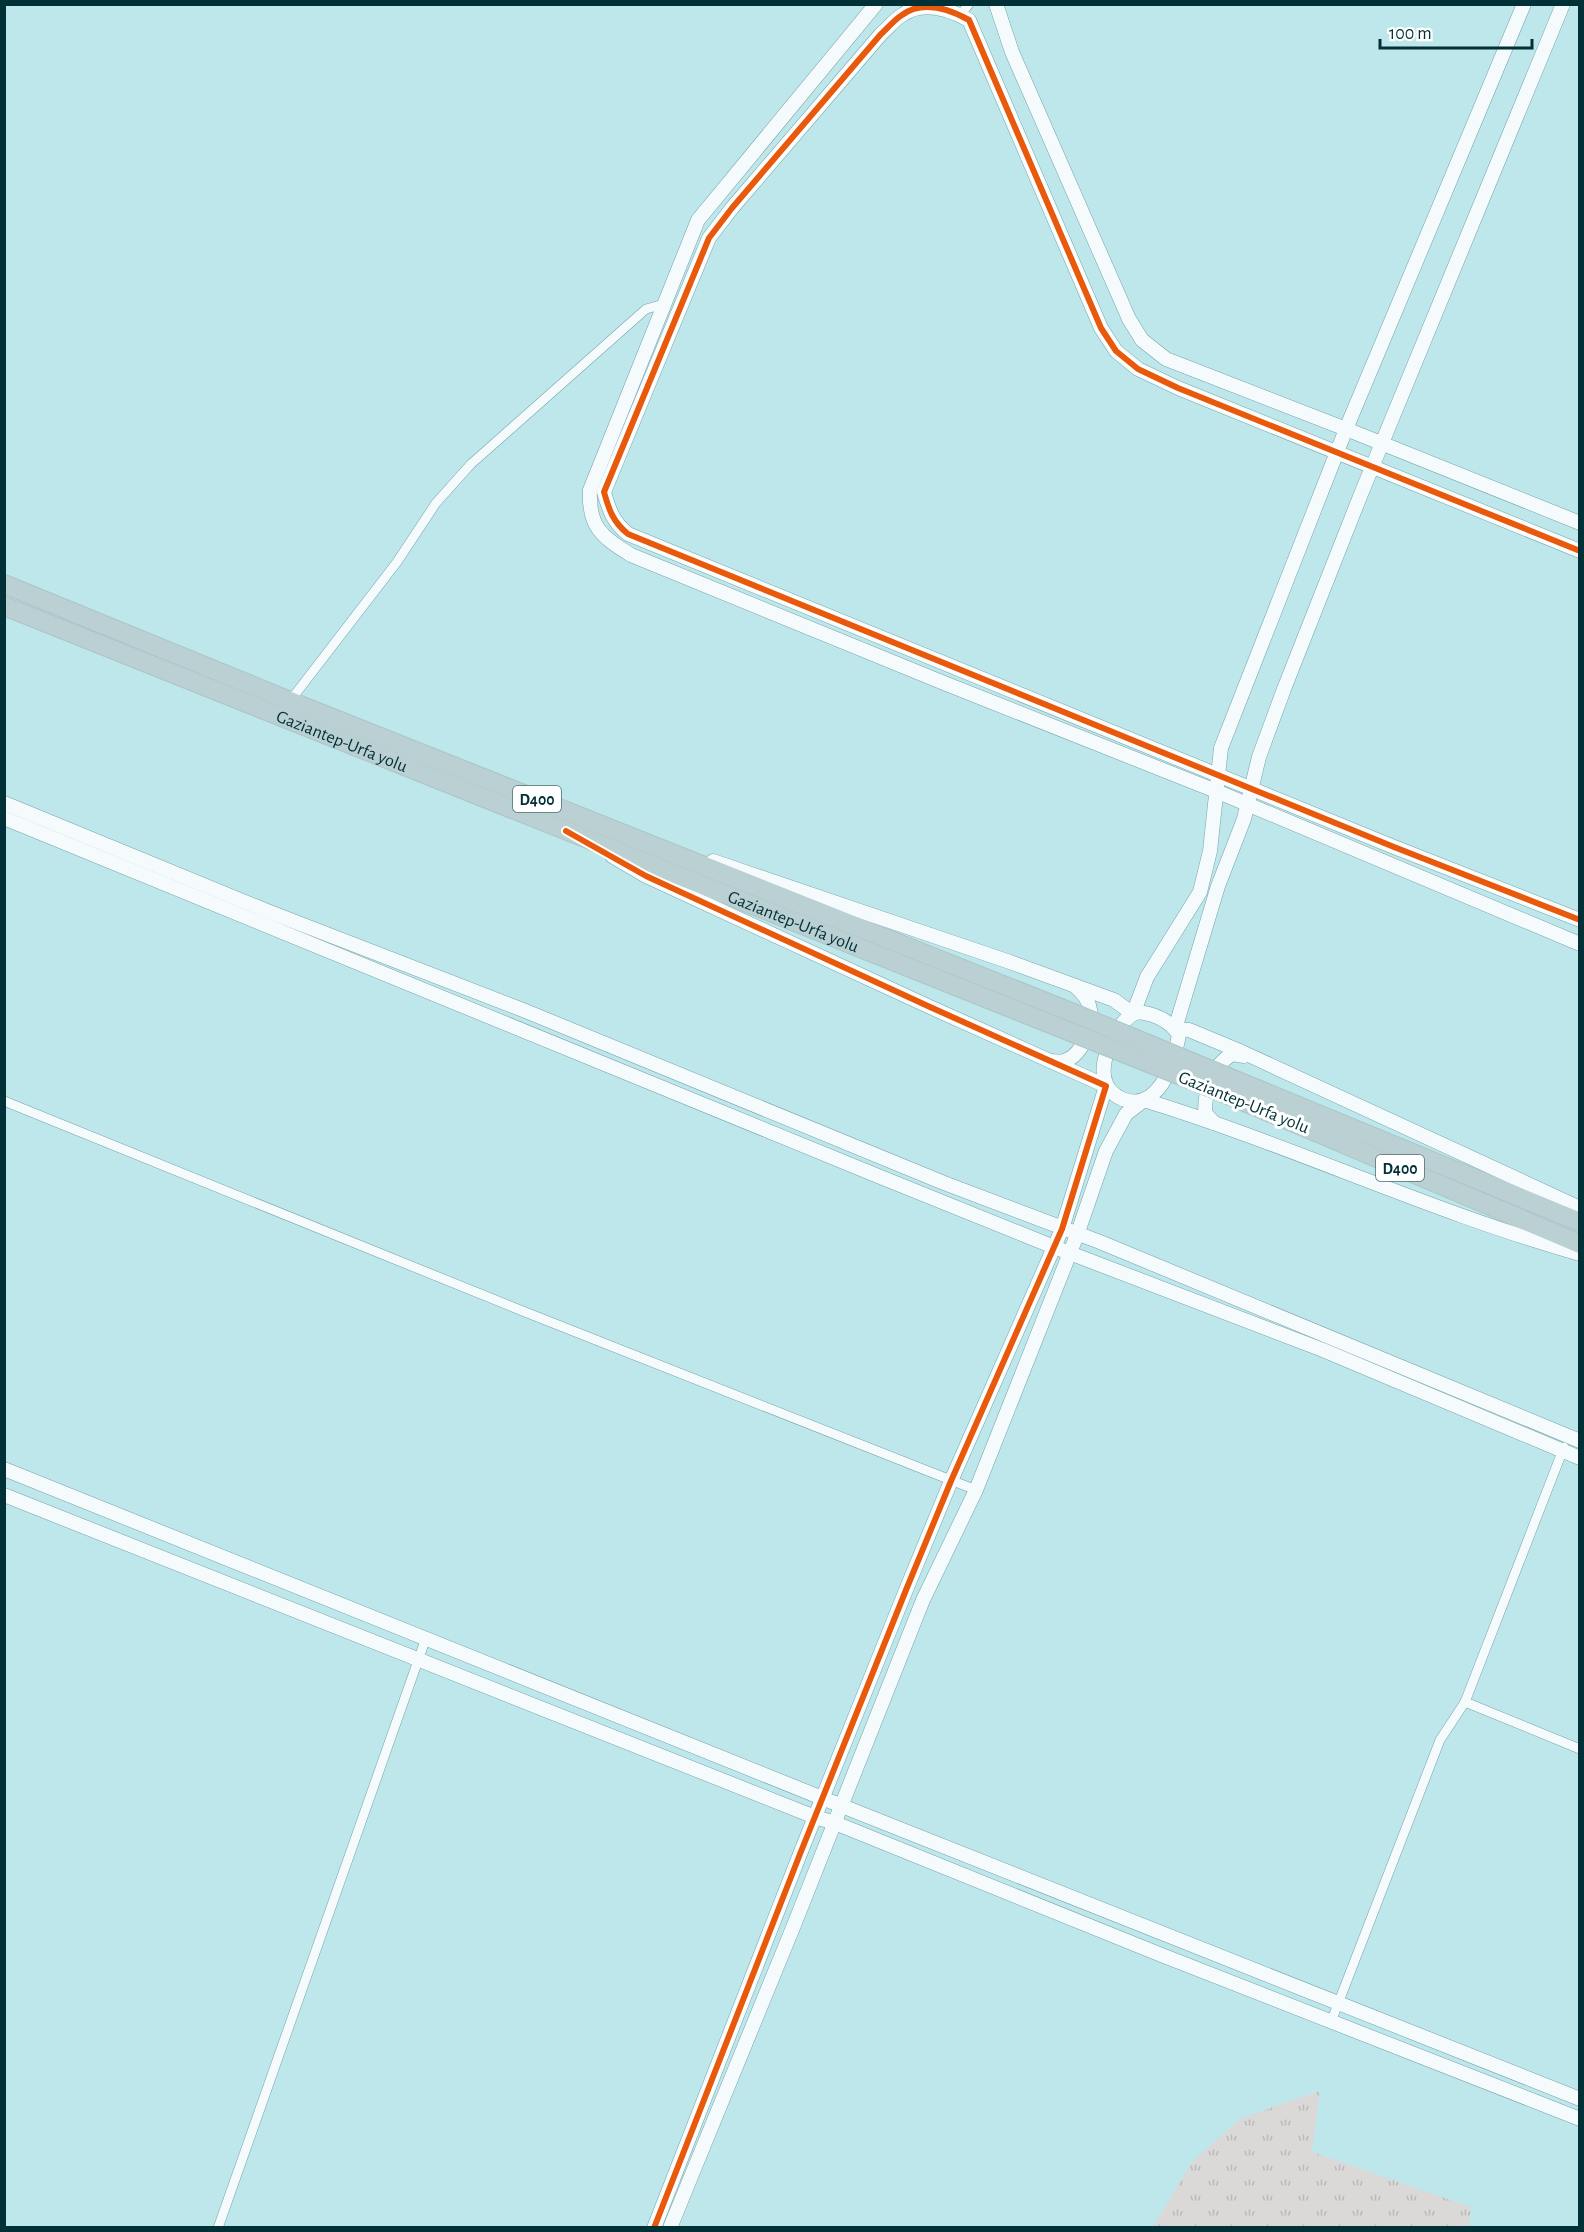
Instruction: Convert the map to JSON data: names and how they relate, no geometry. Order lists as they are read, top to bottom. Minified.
{"streets":{"highway":["Gaziantep-Urfa yolu","D400"]},"scale_bar":"100 m"}
